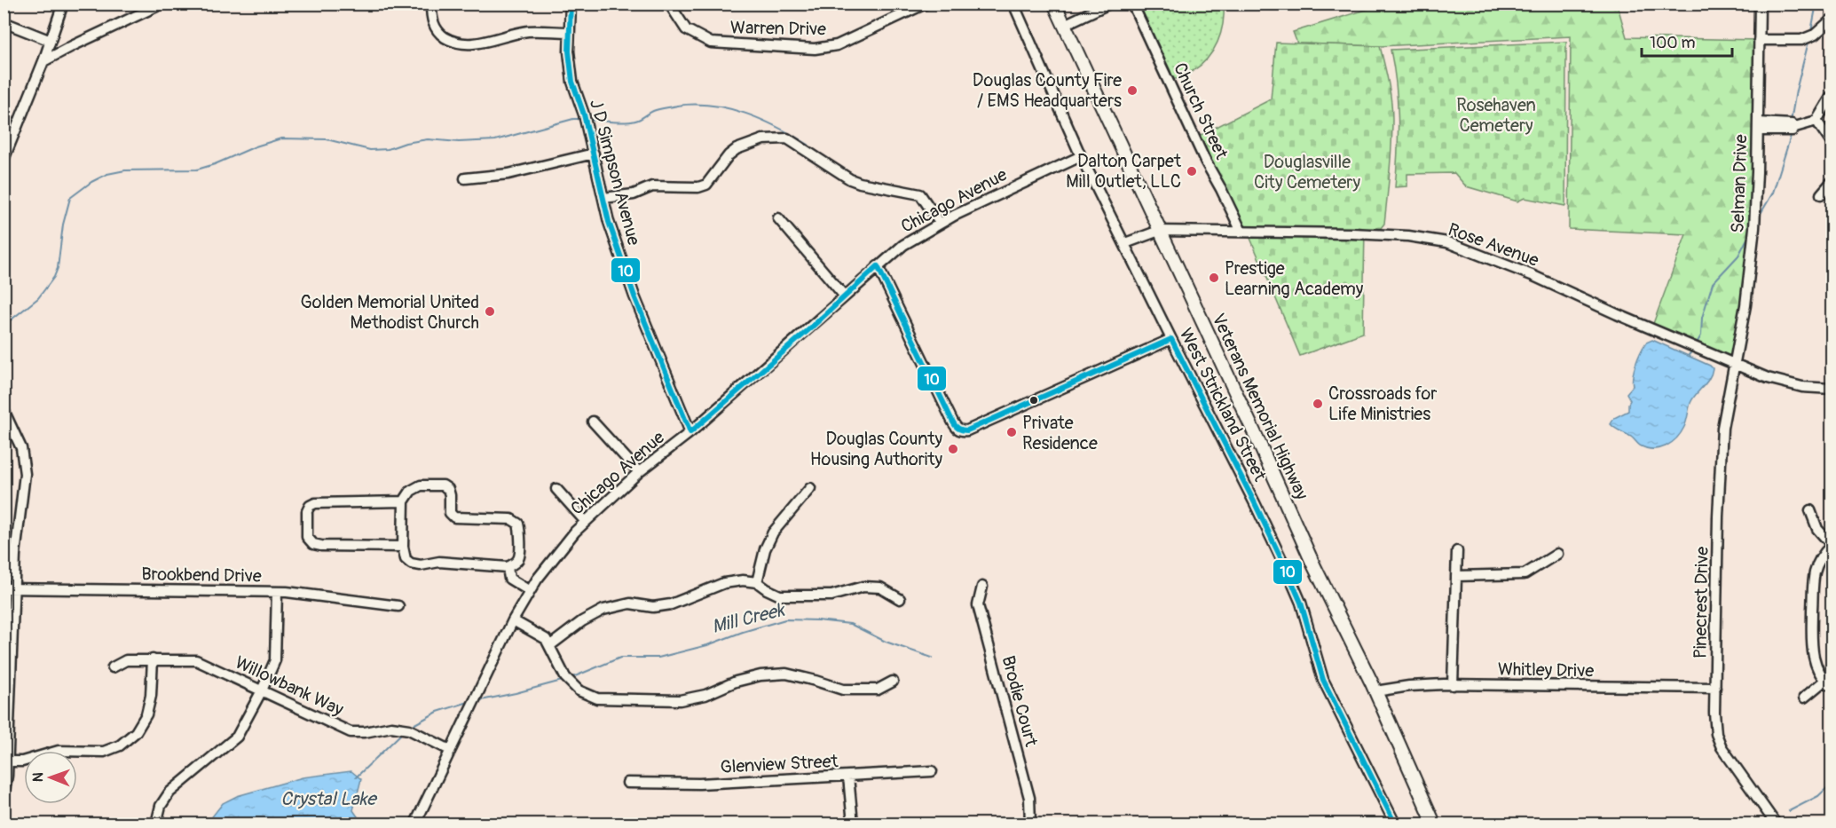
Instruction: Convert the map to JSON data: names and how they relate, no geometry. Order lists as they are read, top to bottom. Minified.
{"streets":{"main road":["Veterans Memorial Highway"],"street":["Warren Drive","Church Street","J D Simpson Avenue","Selman Drive","Chicago Avenue","Rose Avenue","West Strickland Street","Brookbend Drive","Pinecrest Drive","Whitley Drive","Willowbank Way","Brodie Court","Glenview Street"]},"crossings":[["Church Street","Rose Avenue"],["J D Simpson Avenue","Chicago Avenue"],["Selman Drive","Rose Avenue"],["Selman Drive","Pinecrest Drive"],["Chicago Avenue","West Strickland Street"],["Chicago Avenue","Willowbank Way"],["Rose Avenue","West Strickland Street"],["Rose Avenue","Veterans Memorial Highway"],["Rose Avenue","Pinecrest Drive"],["Veterans Memorial Highway","Whitley Drive"],["Pinecrest Drive","Whitley Drive"]],"water":["Mill Creek","Crystal Lake"],"parks":["Rosehaven Cemetery","Douglasville City Cemetery"],"places":["Douglas County Fire / EMS Headquarters","Dalton Carpet Mill Outlet, LLC","Prestige Learning Academy","Golden Memorial United Methodist Church","Crossroads for Life Ministries","Private Residence","Douglas County Housing Authority"],"lines":["transit line 10"],"scale_bar":"100 m","north":"left"}
